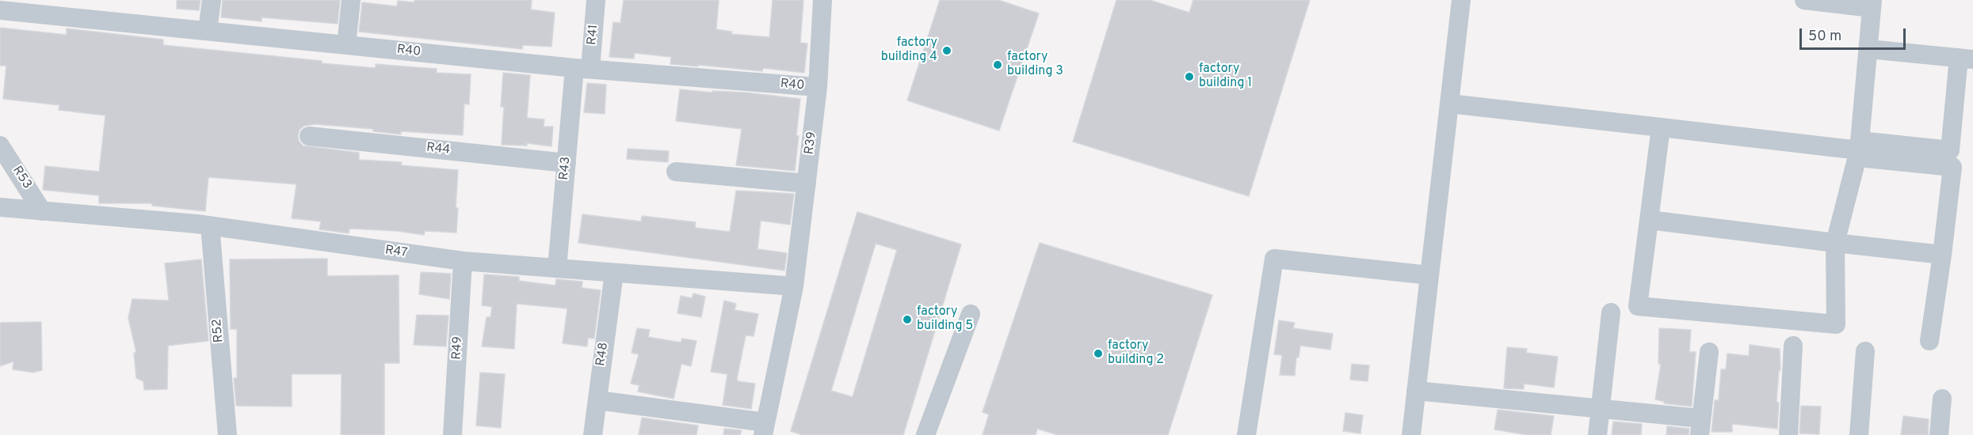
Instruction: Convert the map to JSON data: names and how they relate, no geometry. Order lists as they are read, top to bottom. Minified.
{"streets":{"street":["R41","R40","R39","R44","R43","R53","R47","R52","R49","R48"]},"crossings":[["R41","R40"],["R41","R43"],["R40","R39"],["R40","R43"],["R39","R47"],["R44","R43"],["R43","R47"],["R53","R47"],["R47","R52"],["R47","R49"],["R47","R48"]],"places":["factory building 4","factory building 3","factory building 1","factory building 5","factory building 2"],"scale_bar":"50 m"}
